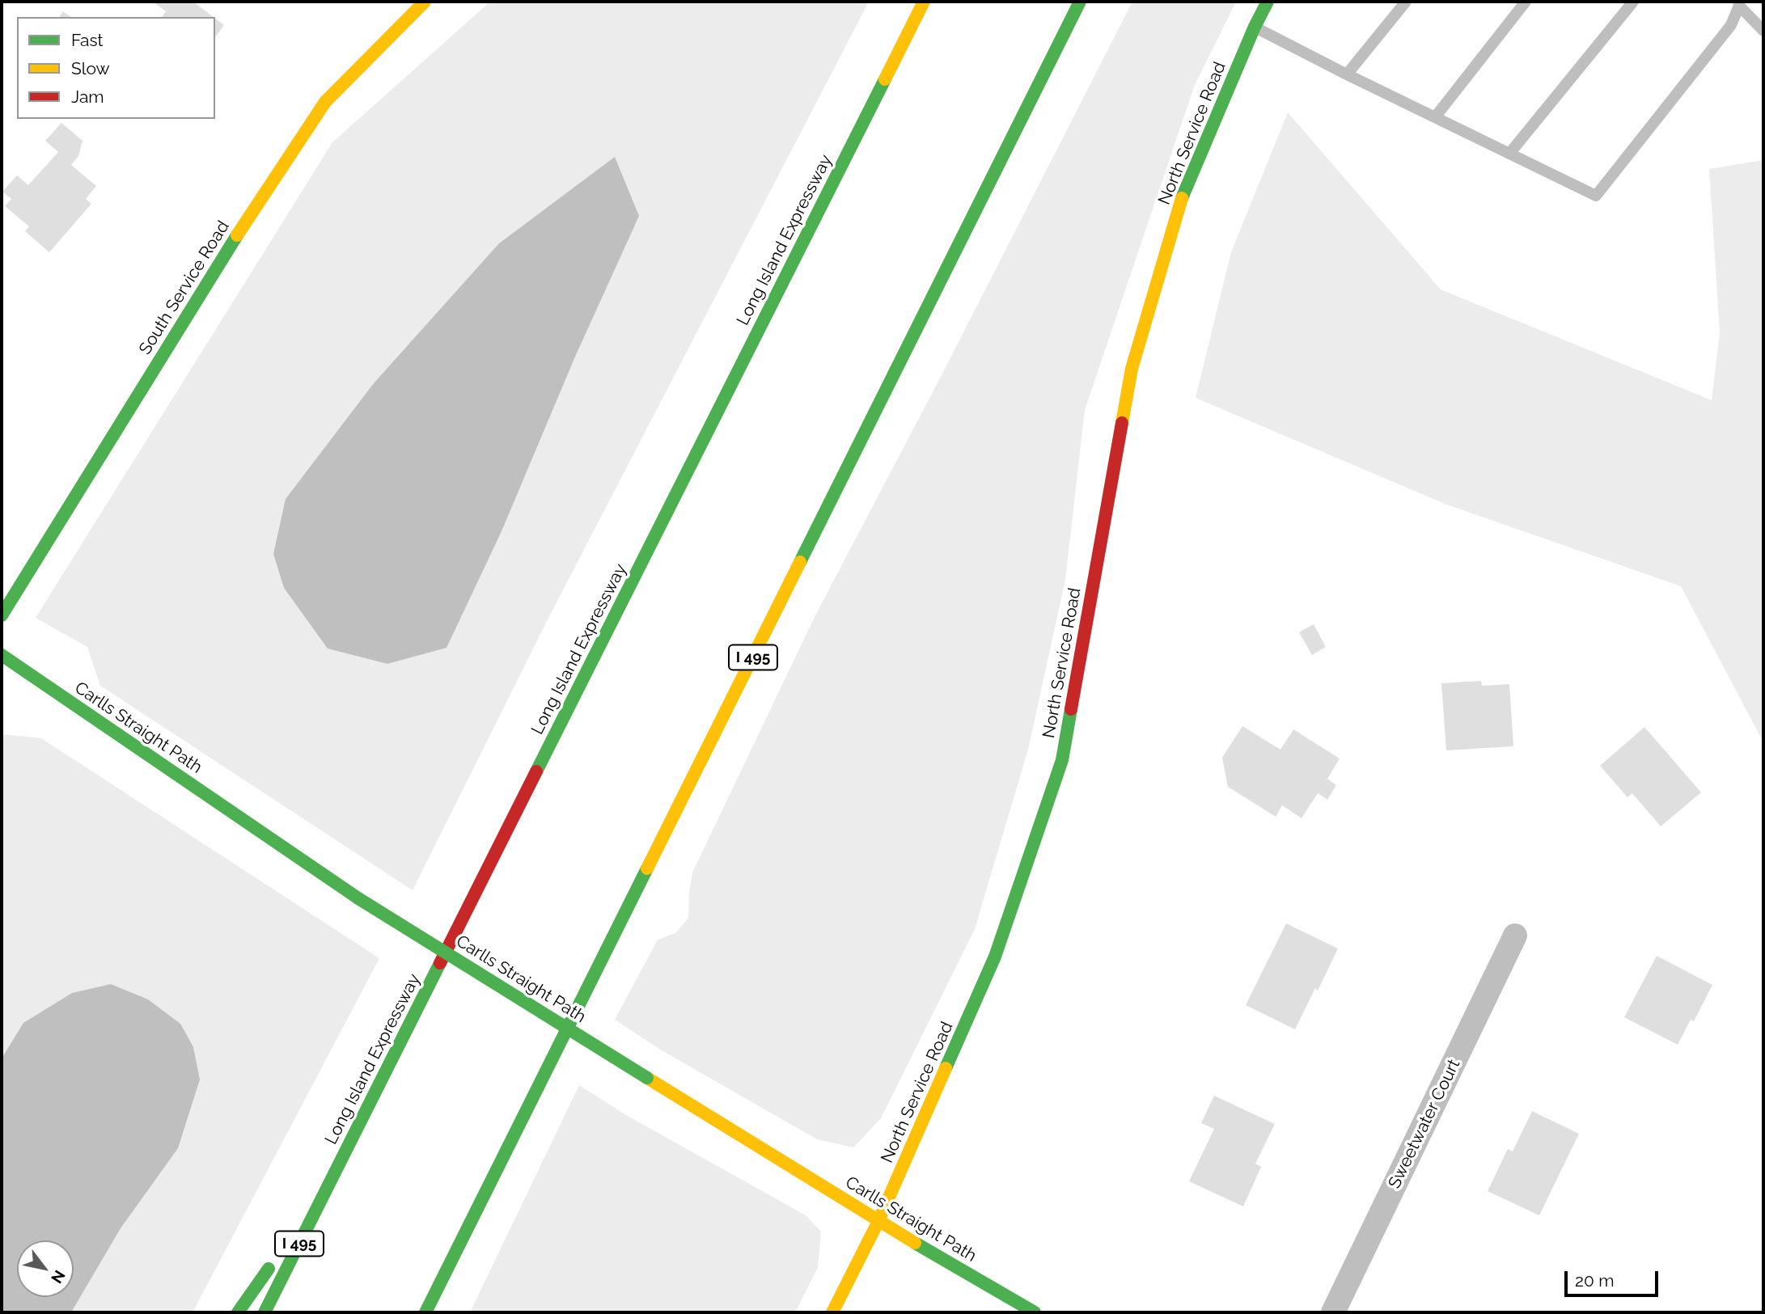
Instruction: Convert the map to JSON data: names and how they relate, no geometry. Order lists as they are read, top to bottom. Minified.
{"streets":{"main road":["North Service Road","Long Island Expressway","South Service Road","I 495","Carlls Straight Path"],"street":["Sweetwater Court"]},"crossings":[["North Service Road","Carlls Straight Path"]],"legend":["Fast","Slow","Jam"],"scale_bar":"20 m","north":"bottom right"}
